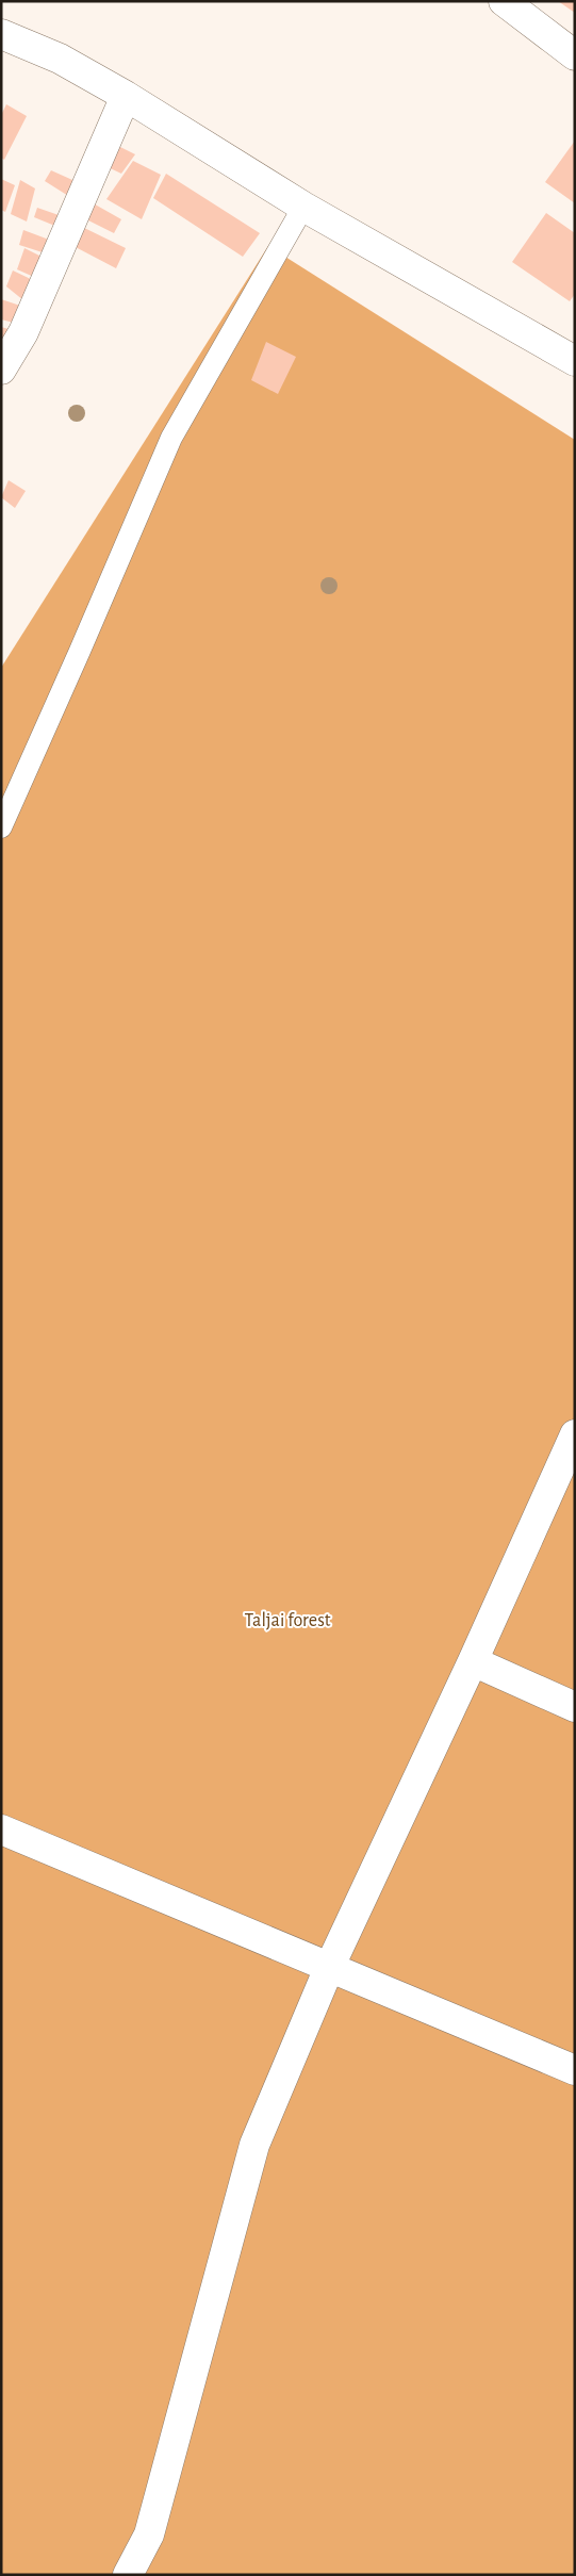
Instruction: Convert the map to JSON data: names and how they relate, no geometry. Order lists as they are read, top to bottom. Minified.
{"parks":["Taljai forest"]}
